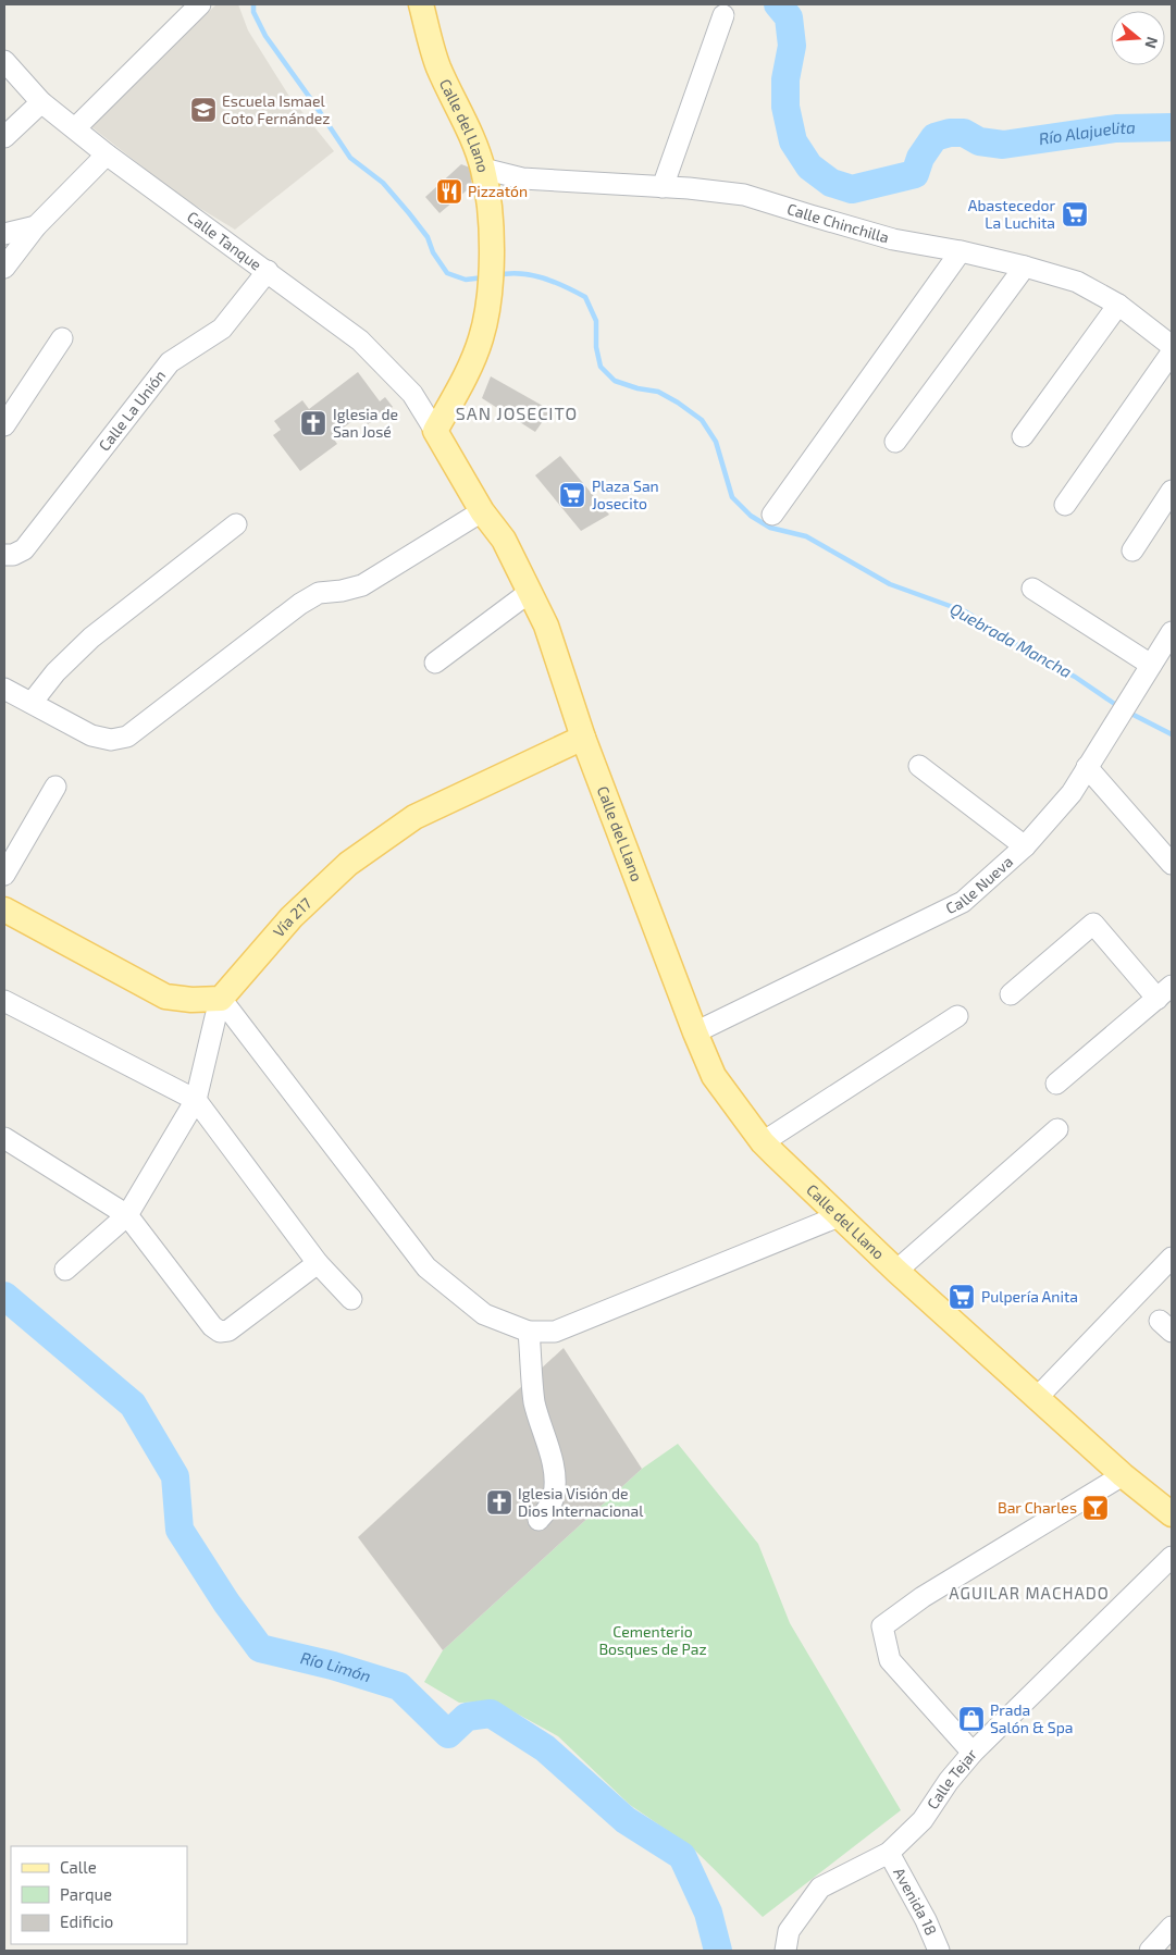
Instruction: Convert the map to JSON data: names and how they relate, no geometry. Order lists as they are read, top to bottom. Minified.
{"streets":{"main road":["Calle del Llano","Vía 217"],"street":["Calle Chinchilla","Calle Tanque","Calle La Unión","Calle Nueva","Calle Tejar","Avenida 18"]},"crossings":[["Calle del Llano","Calle Chinchilla"],["Calle del Llano","Calle Tanque"],["Calle del Llano","Calle Nueva"],["Calle del Llano","Vía 217"],["Calle Tanque","Calle La Unión"],["Calle Tejar","Avenida 18"]],"districts":["SAN JOSECITO","AGUILAR MACHADO"],"water":["Río Alajuelita","Quebrada Mancha","Río Limón"],"parks":["Cementerio Bosques de Paz"],"places":{"school or university":["Escuela Ismael Coto Fernández"],"restaurant":["Pizzatón"],"supermarket":["Abastecedor La Luchita","Plaza San Josecito","Pulpería Anita"],"church":["Iglesia de San José","Iglesia Visión de Dios Internacional"],"bar":["Bar Charles"],"shop":["Prada Salón & Spa"]},"legend":["Calle","Parque","Edificio"],"north":"right"}
